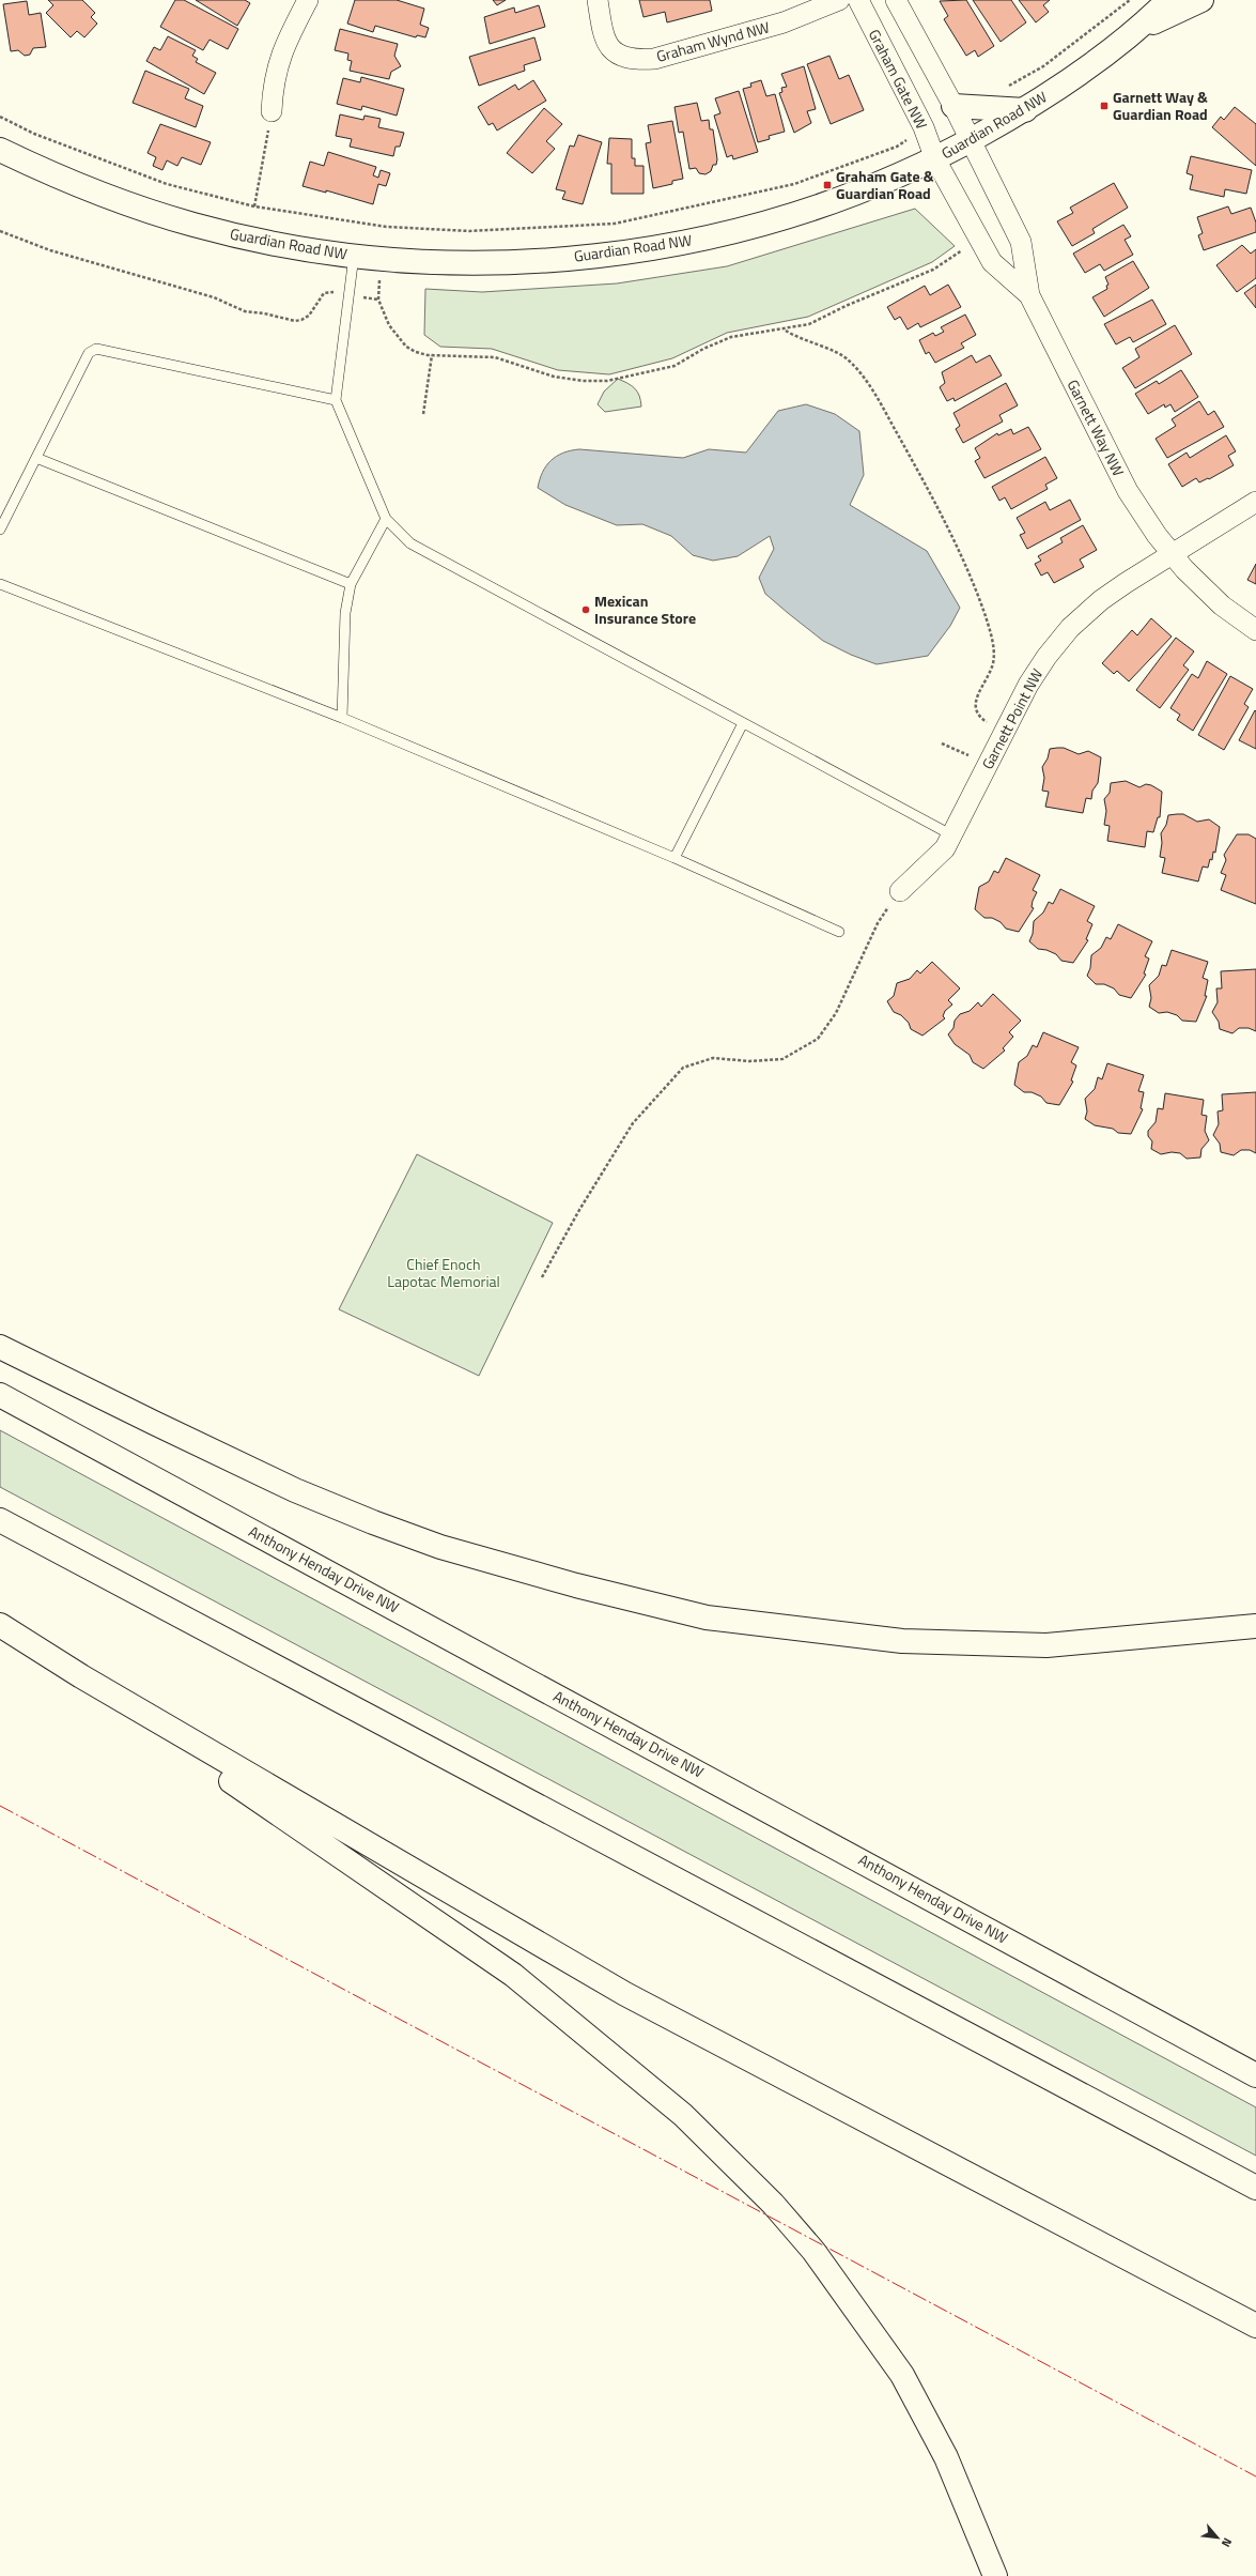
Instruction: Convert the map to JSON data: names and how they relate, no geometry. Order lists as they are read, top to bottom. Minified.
{"streets":{"main road":["Guardian Road NW","Anthony Henday Drive NW"],"street":["Graham Wynd NW","Graham Gate NW","Garnett Way NW","Garnett Point NW"]},"crossings":[["Graham Gate NW","Guardian Road NW"],["Graham Gate NW","Garnett Way NW"],["Guardian Road NW","Garnett Way NW"],["Garnett Way NW","Garnett Point NW"]],"parks":["Chief Enoch Lapotac Memorial"],"places":{"transit":["Garnett Way & Guardian Road","Graham Gate & Guardian Road"],"other":["Mexican Insurance Store"]},"north":"bottom right"}
